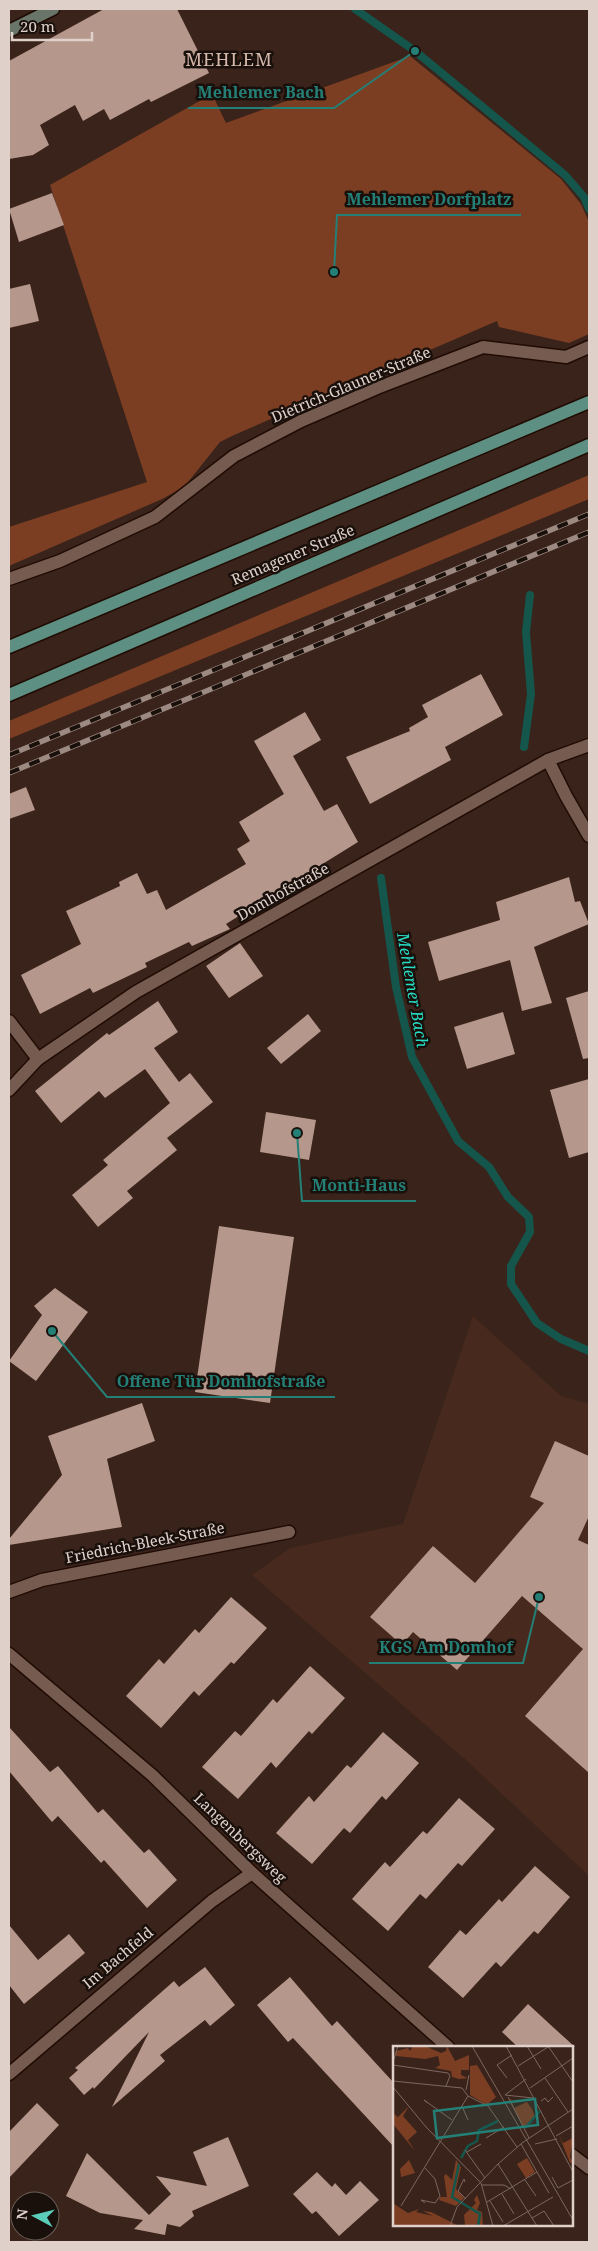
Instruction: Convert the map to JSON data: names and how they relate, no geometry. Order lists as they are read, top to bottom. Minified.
{"streets":{"main road":["Remagener Straße"],"street":["Dietrich-Glauner-Straße","Domhofstraße","Friedrich-Bleek-Straße","Langenbergsweg","Im Bachfeld"]},"crossings":[["Langenbergsweg","Im Bachfeld"]],"districts":["MEHLEM"],"water":["Mehlemer Bach"],"places":["Mehlemer Bach","Mehlemer Dorfplatz","Monti-Haus","Offene Tür Domhofstraße","KGS Am Domhof"],"scale_bar":"20 m","north":"left"}
